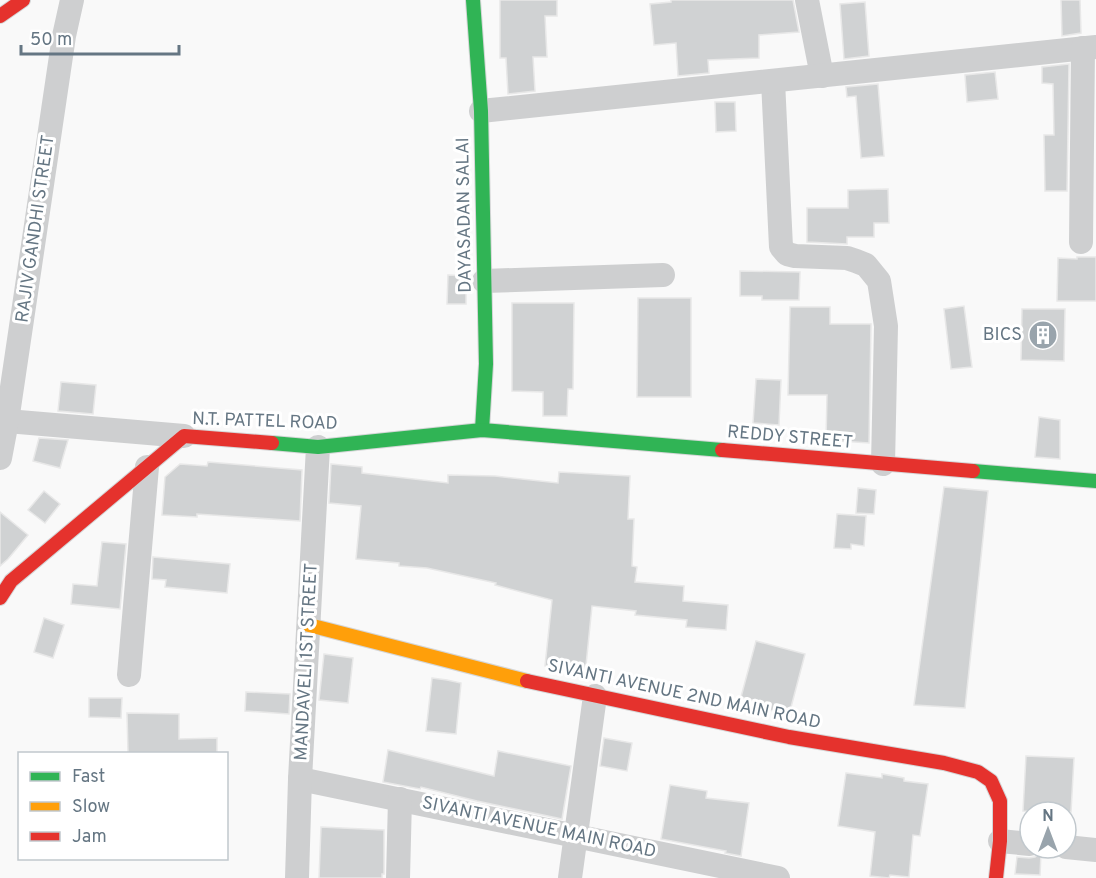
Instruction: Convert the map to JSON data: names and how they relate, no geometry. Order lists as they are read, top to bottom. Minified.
{"streets":{"street":["DAYASADAN SALAI","RAJIV GANDHI STREET","N.T. PATTEL ROAD","REDDY STREET","MANDAVELI 1ST STREET","SIVANTI AVENUE 2ND MAIN ROAD","SIVANTI AVENUE MAIN ROAD"]},"crossings":[["DAYASADAN SALAI","N.T. PATTEL ROAD"],["DAYASADAN SALAI","REDDY STREET"],["N.T. PATTEL ROAD","REDDY STREET"],["N.T. PATTEL ROAD","MANDAVELI 1ST STREET"],["MANDAVELI 1ST STREET","SIVANTI AVENUE 2ND MAIN ROAD"],["MANDAVELI 1ST STREET","SIVANTI AVENUE MAIN ROAD"]],"places":{"building":["BICS"]},"legend":["Fast","Slow","Jam"],"scale_bar":"50 m","north":"top"}
